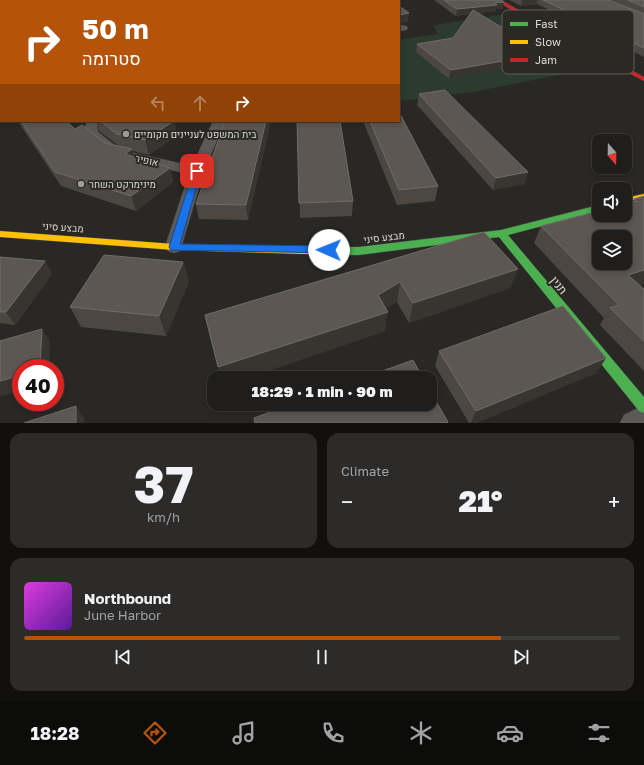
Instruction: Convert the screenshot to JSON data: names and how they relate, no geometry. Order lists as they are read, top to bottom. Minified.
{"streets":{"street":["אופיר","מבצע סיני","תנין"]},"crossings":[["מבצע סיני","תנין"]],"places":["בית המשפט לעניינים מקומיים","מינימרקט השחר"],"legend":["Fast","Slow","Jam"],"north":"bottom","page":{"turn":["50 m","סטרומה"],"limit":"40","trip":"18:29 · 1 min · 90 m","tile":[["37","km/h"],"Climate"],"heat":["−","21°","+"],"song":["Northbound","June Harbor"],"tabs":"18:28"}}
